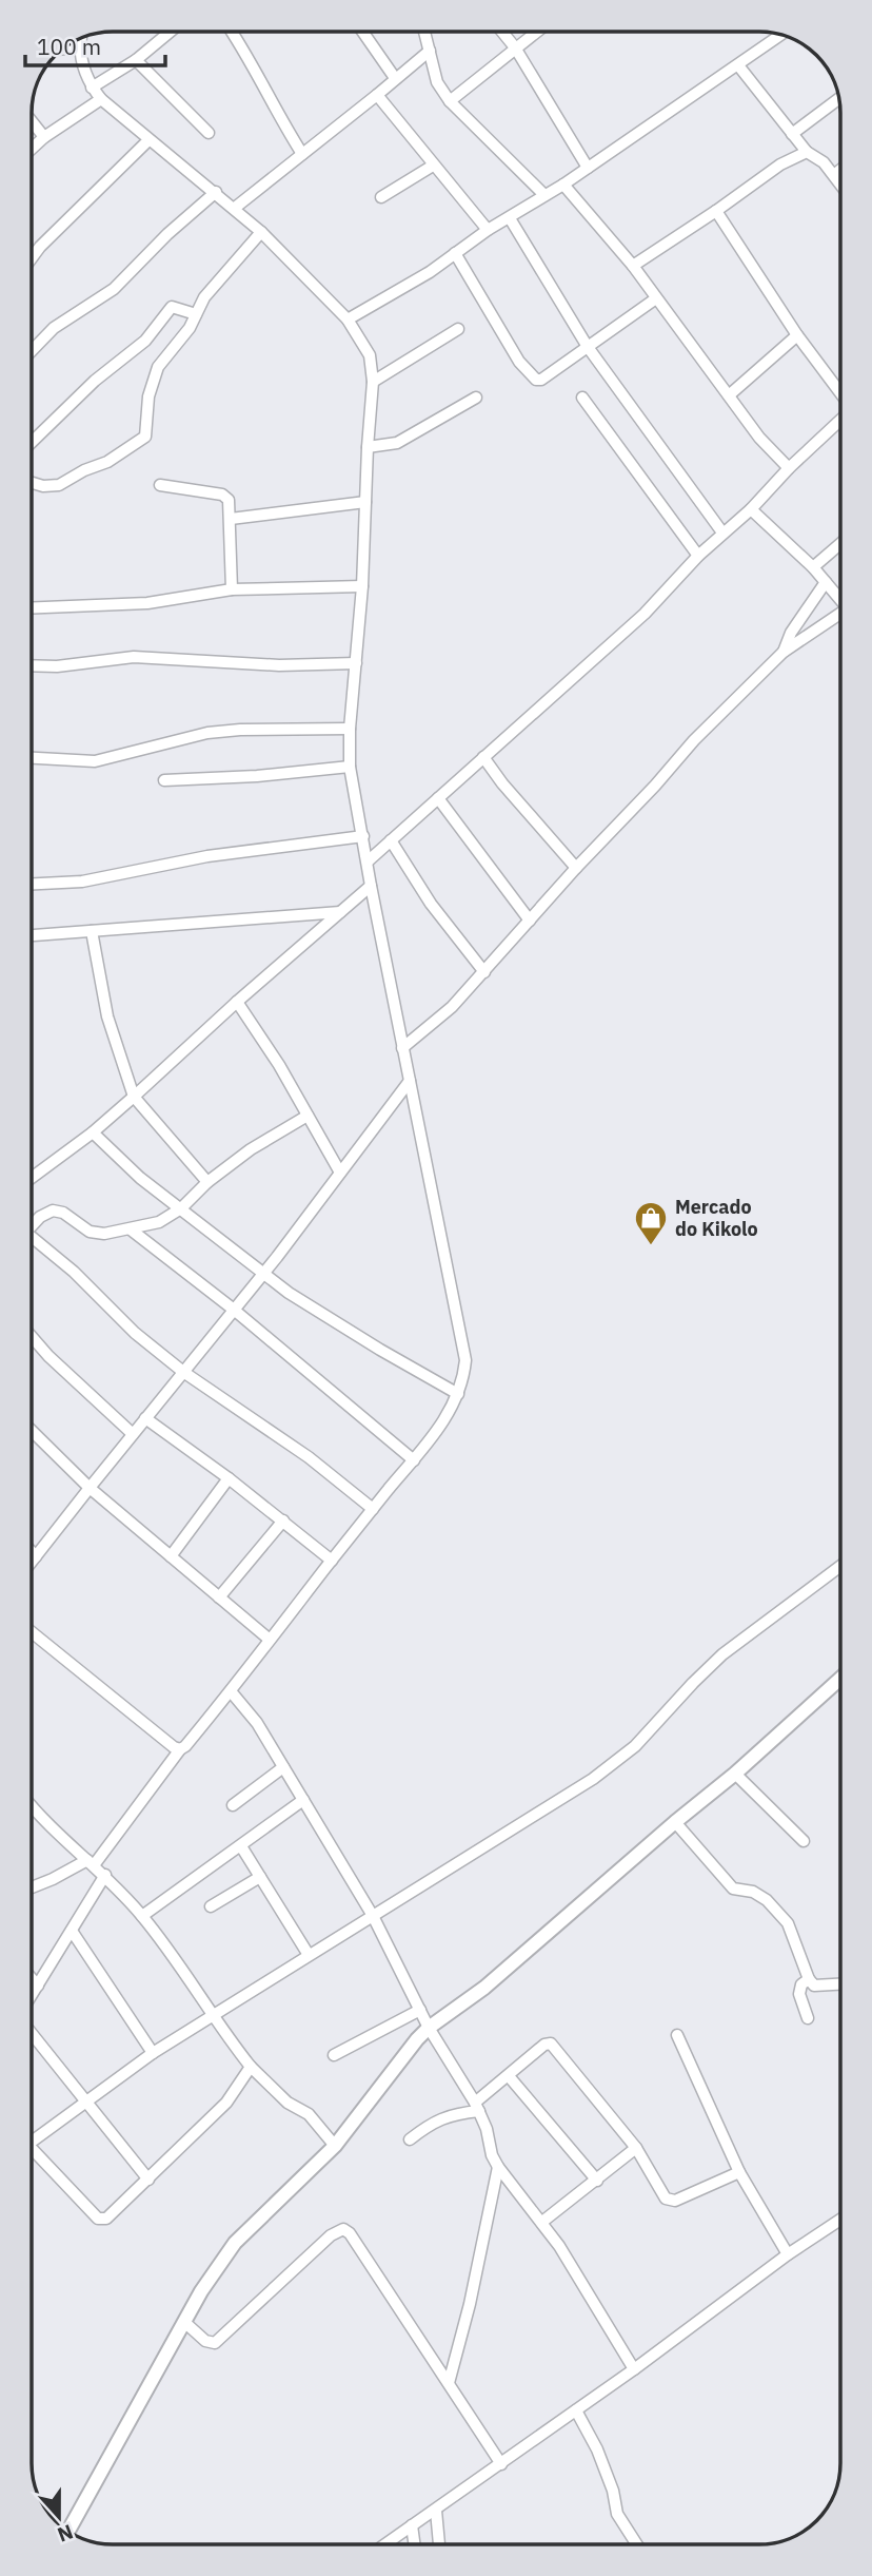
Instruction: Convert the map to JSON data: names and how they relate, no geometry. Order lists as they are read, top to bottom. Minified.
{"places":{"shop":["Mercado do Kikolo"]},"scale_bar":"100 m","north":"bottom"}
